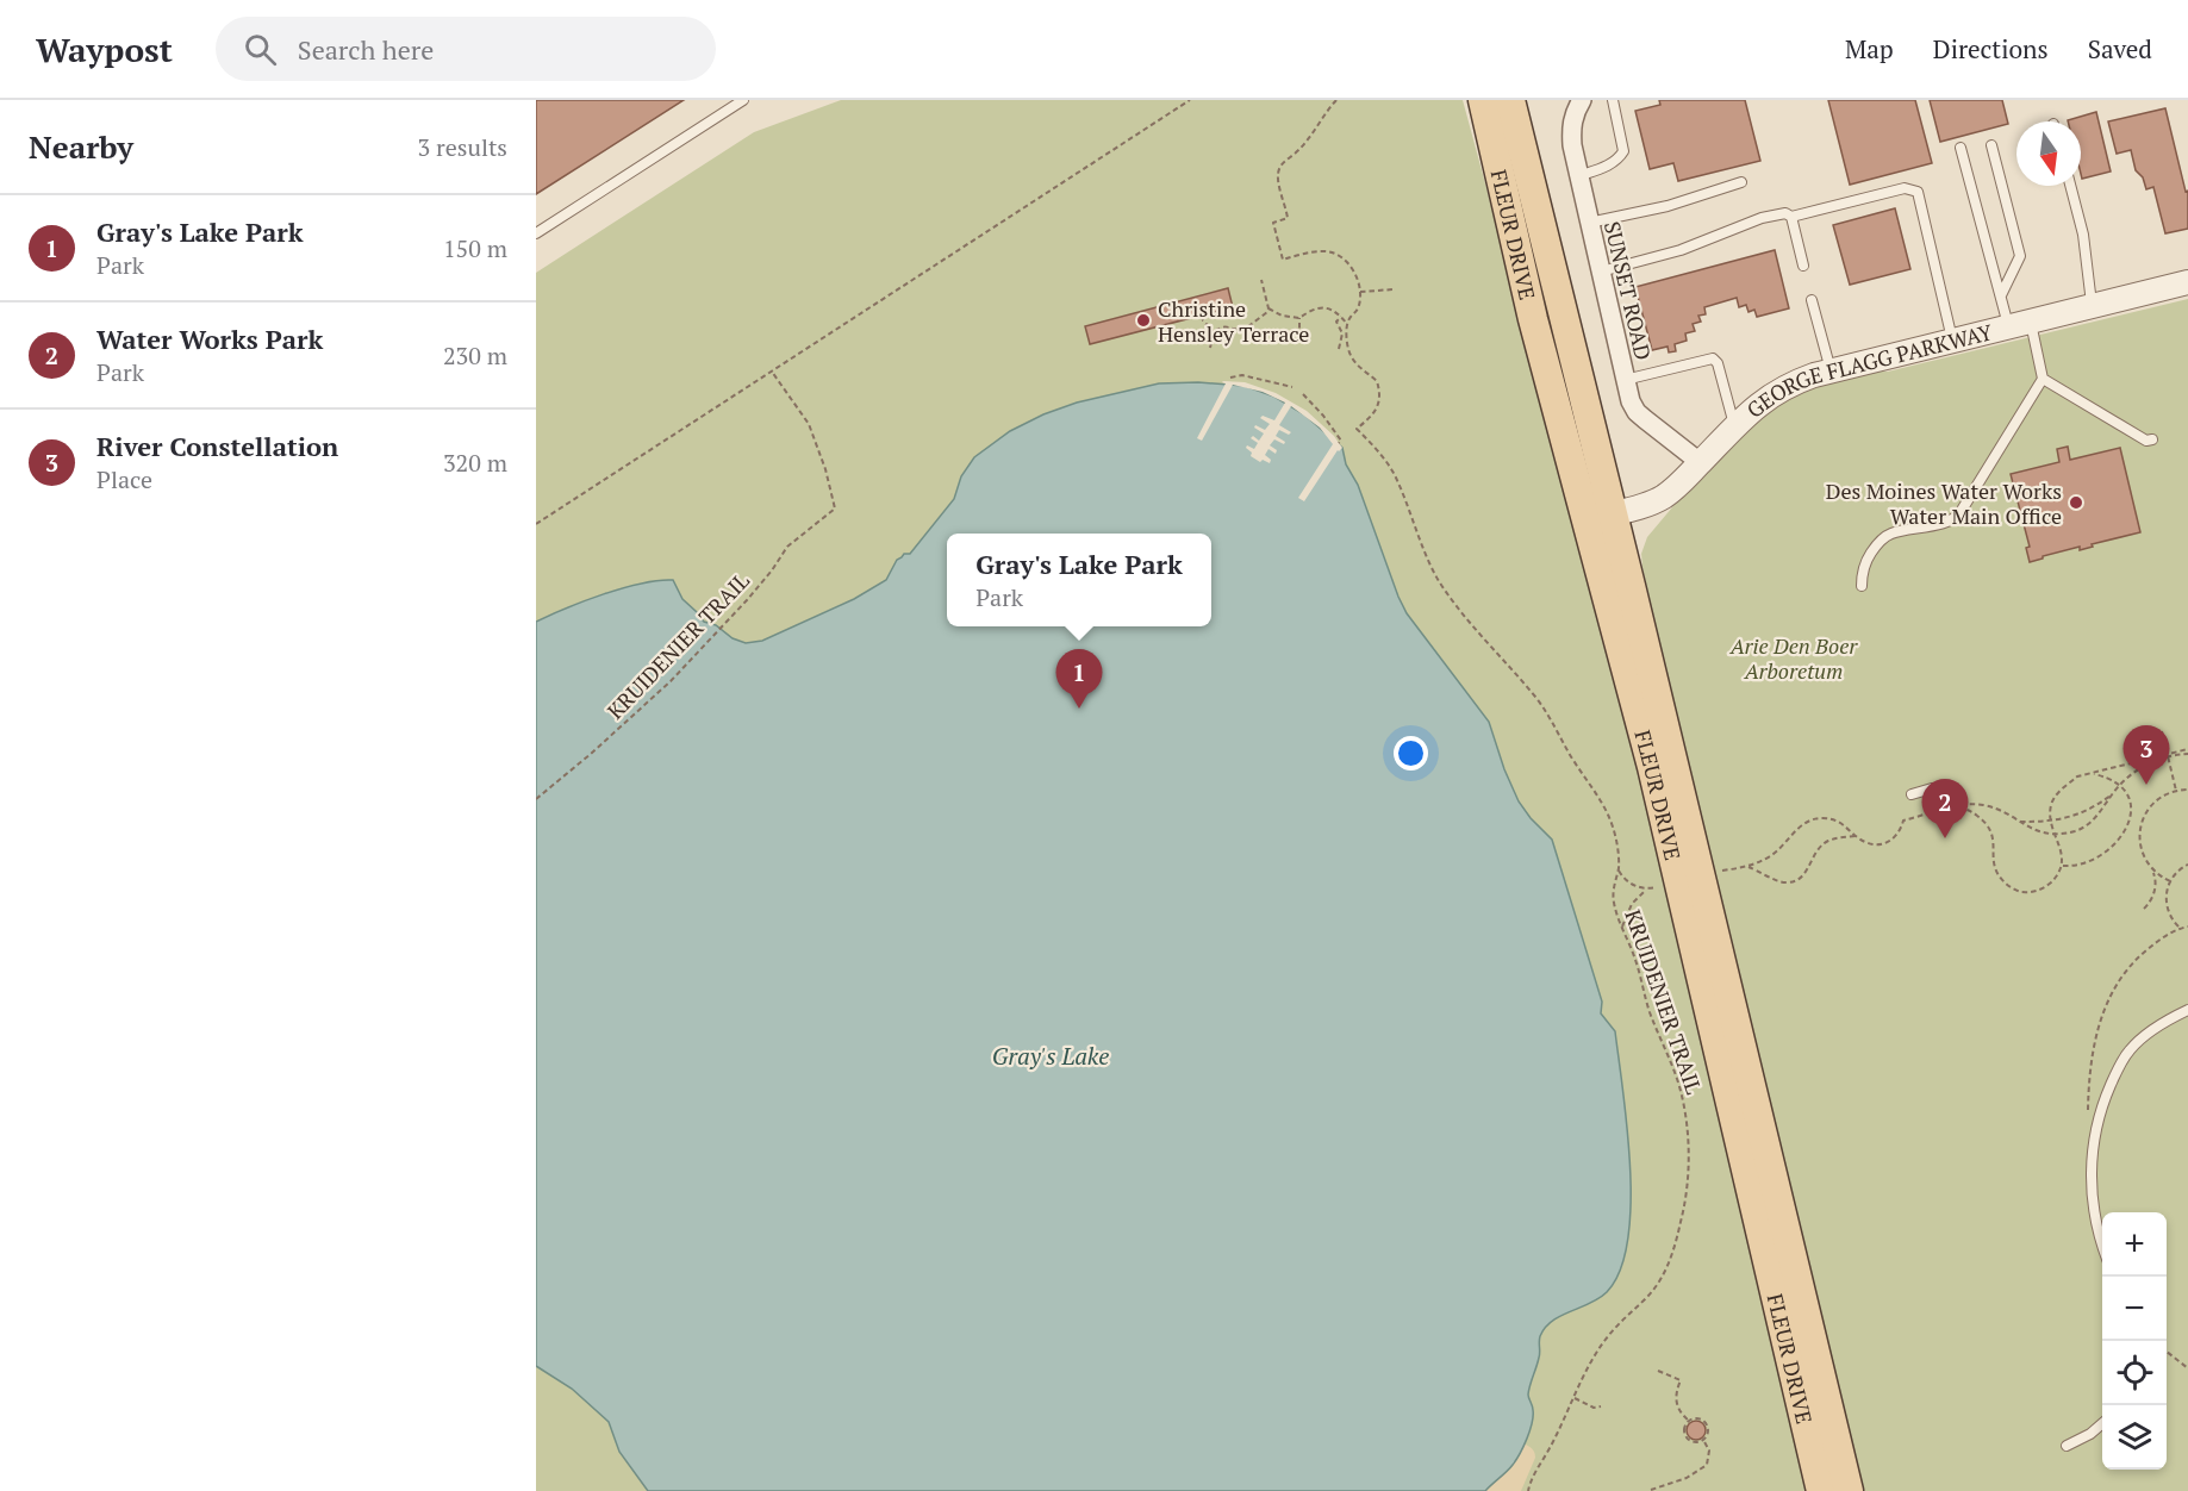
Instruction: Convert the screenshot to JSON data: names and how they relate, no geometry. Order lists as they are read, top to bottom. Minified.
{"streets":{"main road":["FLEUR DRIVE"],"street":["SUNSET ROAD","GEORGE FLAGG PARKWAY"],"path":["KRUIDENIER TRAIL"]},"crossings":[["FLEUR DRIVE","GEORGE FLAGG PARKWAY"],["SUNSET ROAD","GEORGE FLAGG PARKWAY"]],"water":["Gray's Lake"],"parks":["Arie Den Boer Arboretum"],"places":["Christine Hensley Terrace","Des Moines Water Works Water Main Office"],"north":"bottom","page":{"header":"Waypost","search":"Search here","nav":["Map","Directions","Saved"],"heading":["Nearby","3 results"],"list":[{"mark":"1","name":"Gray's Lake Park","note":"Park","value":"150 m"},{"mark":"2","name":"Water Works Park","note":"Park","value":"230 m"},{"mark":"3","name":"River Constellation","note":"Place","value":"320 m"}],"popup":["Gray's Lake Park","Park"],"pins":["1","3","2"],"map_buttons":["+","−"]}}
